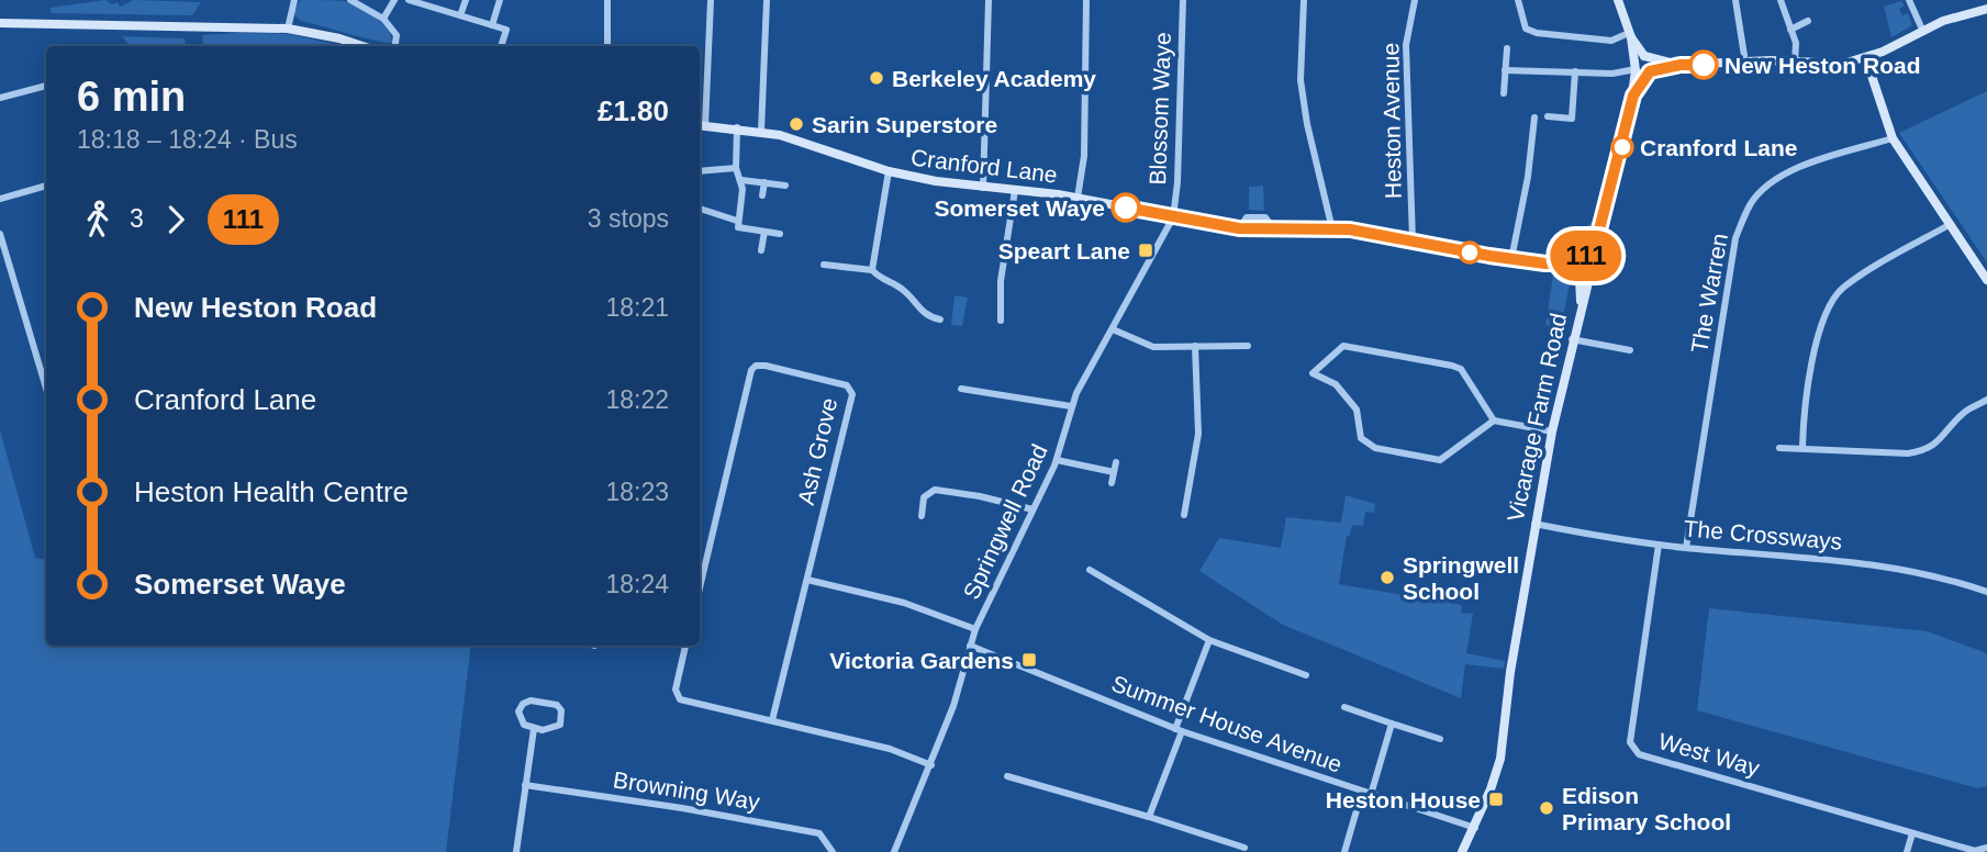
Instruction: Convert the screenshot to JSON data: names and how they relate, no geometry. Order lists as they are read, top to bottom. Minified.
{"streets":{"street":["Blossom Waye","Heston Avenue","Cranford Lane","The Warren","Vicarage Farm Road","Ash Grove","Springwell Road","The Crossways","Summer House Avenue","West Way","Browning Way"]},"crossings":[["Blossom Waye","Cranford Lane"],["Blossom Waye","Springwell Road"],["Heston Avenue","Cranford Lane"],["Cranford Lane","Vicarage Farm Road"],["Cranford Lane","Springwell Road"],["The Warren","The Crossways"],["Vicarage Farm Road","The Crossways"],["Vicarage Farm Road","Summer House Avenue"],["Springwell Road","Summer House Avenue"],["The Crossways","West Way"]],"places":{"other":["New Heston Road","Berkeley Academy","Sarin Superstore","Cranford Lane","Somerset Waye","Springwell School","Edison Primary School"],"transit":["Speart Lane","Victoria Gardens","Heston House"]},"lines":["bus line 111"],"page":{"on_map":"111","heading":["6 min","18:18 – 18:24 · Bus","£1.80"],"legs":["3","111","3 stops"],"list":[{"name":"New Heston Road","value":"18:21"},{"name":"Cranford Lane","value":"18:22"},{"name":"Heston Health Centre","value":"18:23"},{"name":"Somerset Waye","value":"18:24"}]}}
